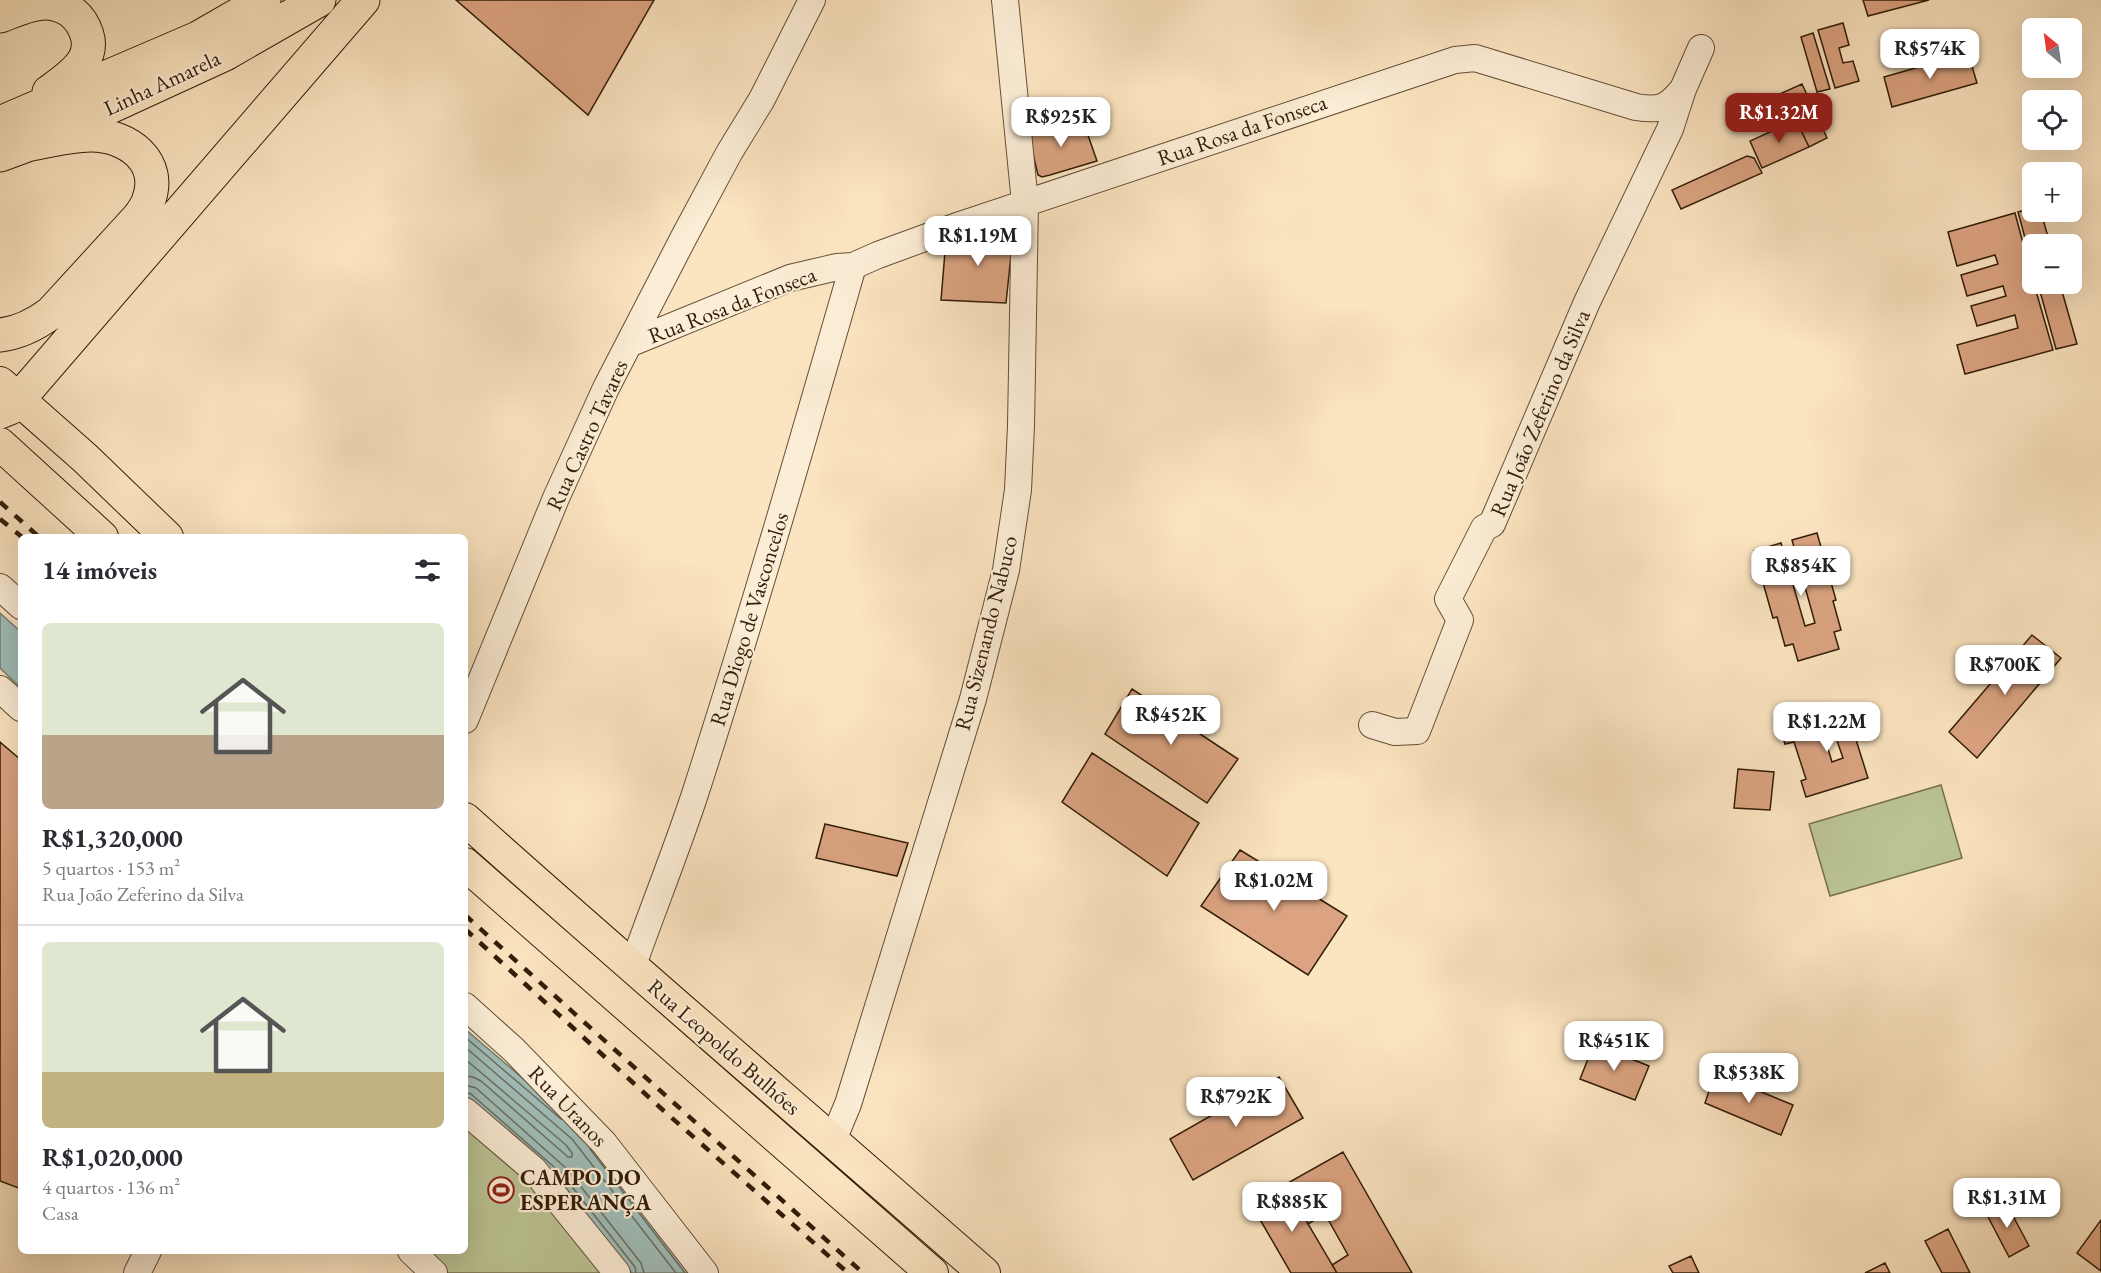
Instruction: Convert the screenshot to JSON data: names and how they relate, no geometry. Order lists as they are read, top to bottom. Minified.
{"streets":{"highway":["Linha Amarela"],"main road":["Rua Leopoldo Bulhões"],"street":["Rua Rosa da Fonseca","Rua João Zeferino da Silva","Rua Castro Tavares","Rua Diogo de Vasconcelos","Rua Sizenando Nabuco","Rua Uranos"]},"crossings":[["Rua Rosa da Fonseca","Rua João Zeferino da Silva"],["Rua Rosa da Fonseca","Rua Castro Tavares"],["Rua Rosa da Fonseca","Rua Diogo de Vasconcelos"],["Rua Rosa da Fonseca","Rua Sizenando Nabuco"],["Rua Diogo de Vasconcelos","Rua Leopoldo Bulhões"],["Rua Sizenando Nabuco","Rua Leopoldo Bulhões"]],"places":{"sports":["CAMPO DO ESPERANÇA"]},"north":"top left","page":{"map_buttons":["+","−"],"price":["R$574K","R$1.32M","R$925K","R$1.19M","R$854K","R$700K","R$452K","R$1.22M","R$1.02M","R$451K","R$538K","R$792K","R$1.31M","R$885K"],"heading":"14 imóveis","list":[{"name":"R$1,320,000","note":"5 quartos · 153 m² · Rua João Zeferino da Silva"},{"name":"R$1,020,000","note":"4 quartos · 136 m² · Casa"}]}}
